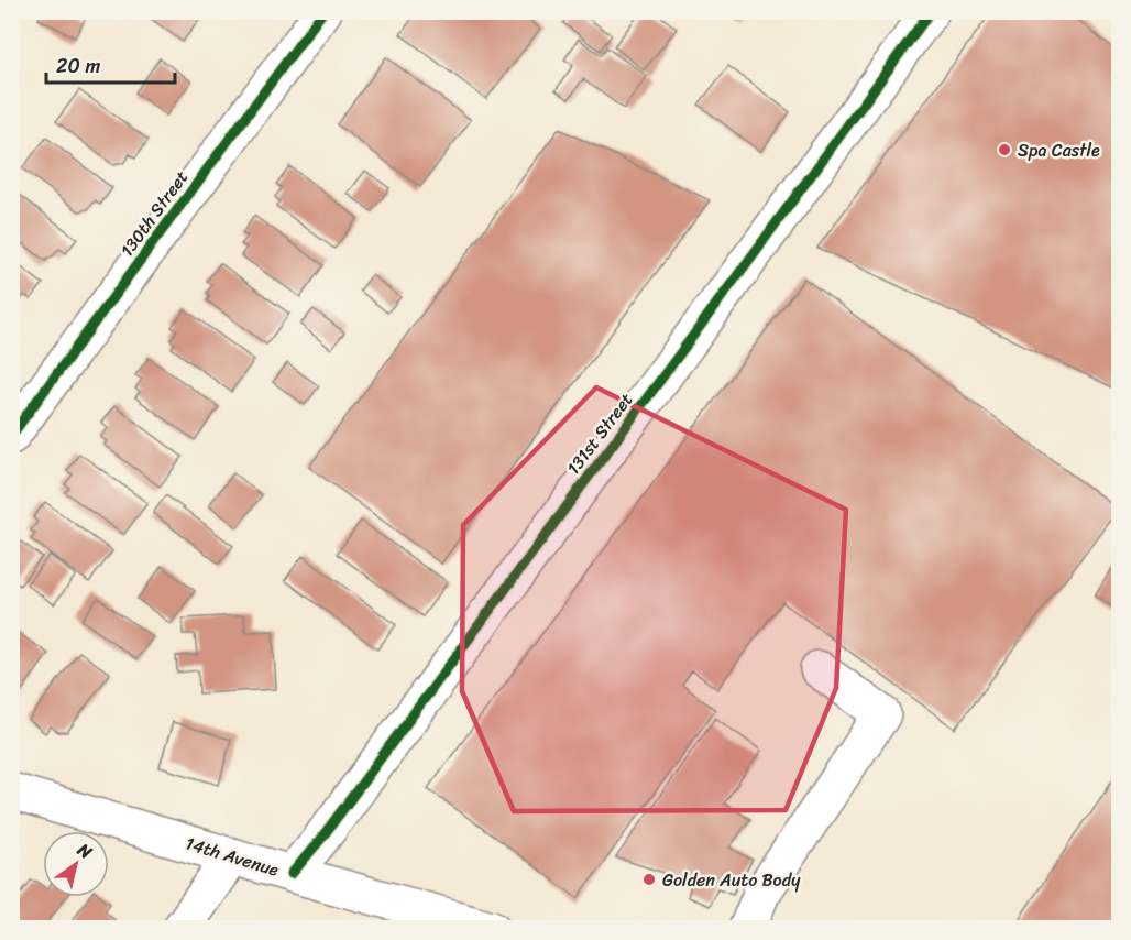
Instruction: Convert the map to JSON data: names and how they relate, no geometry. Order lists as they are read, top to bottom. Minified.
{"streets":{"street":["130th Street","131st Street","14th Avenue"]},"crossings":[["131st Street","14th Avenue"]],"places":["Spa Castle","Golden Auto Body"],"scale_bar":"20 m","north":"top right"}
